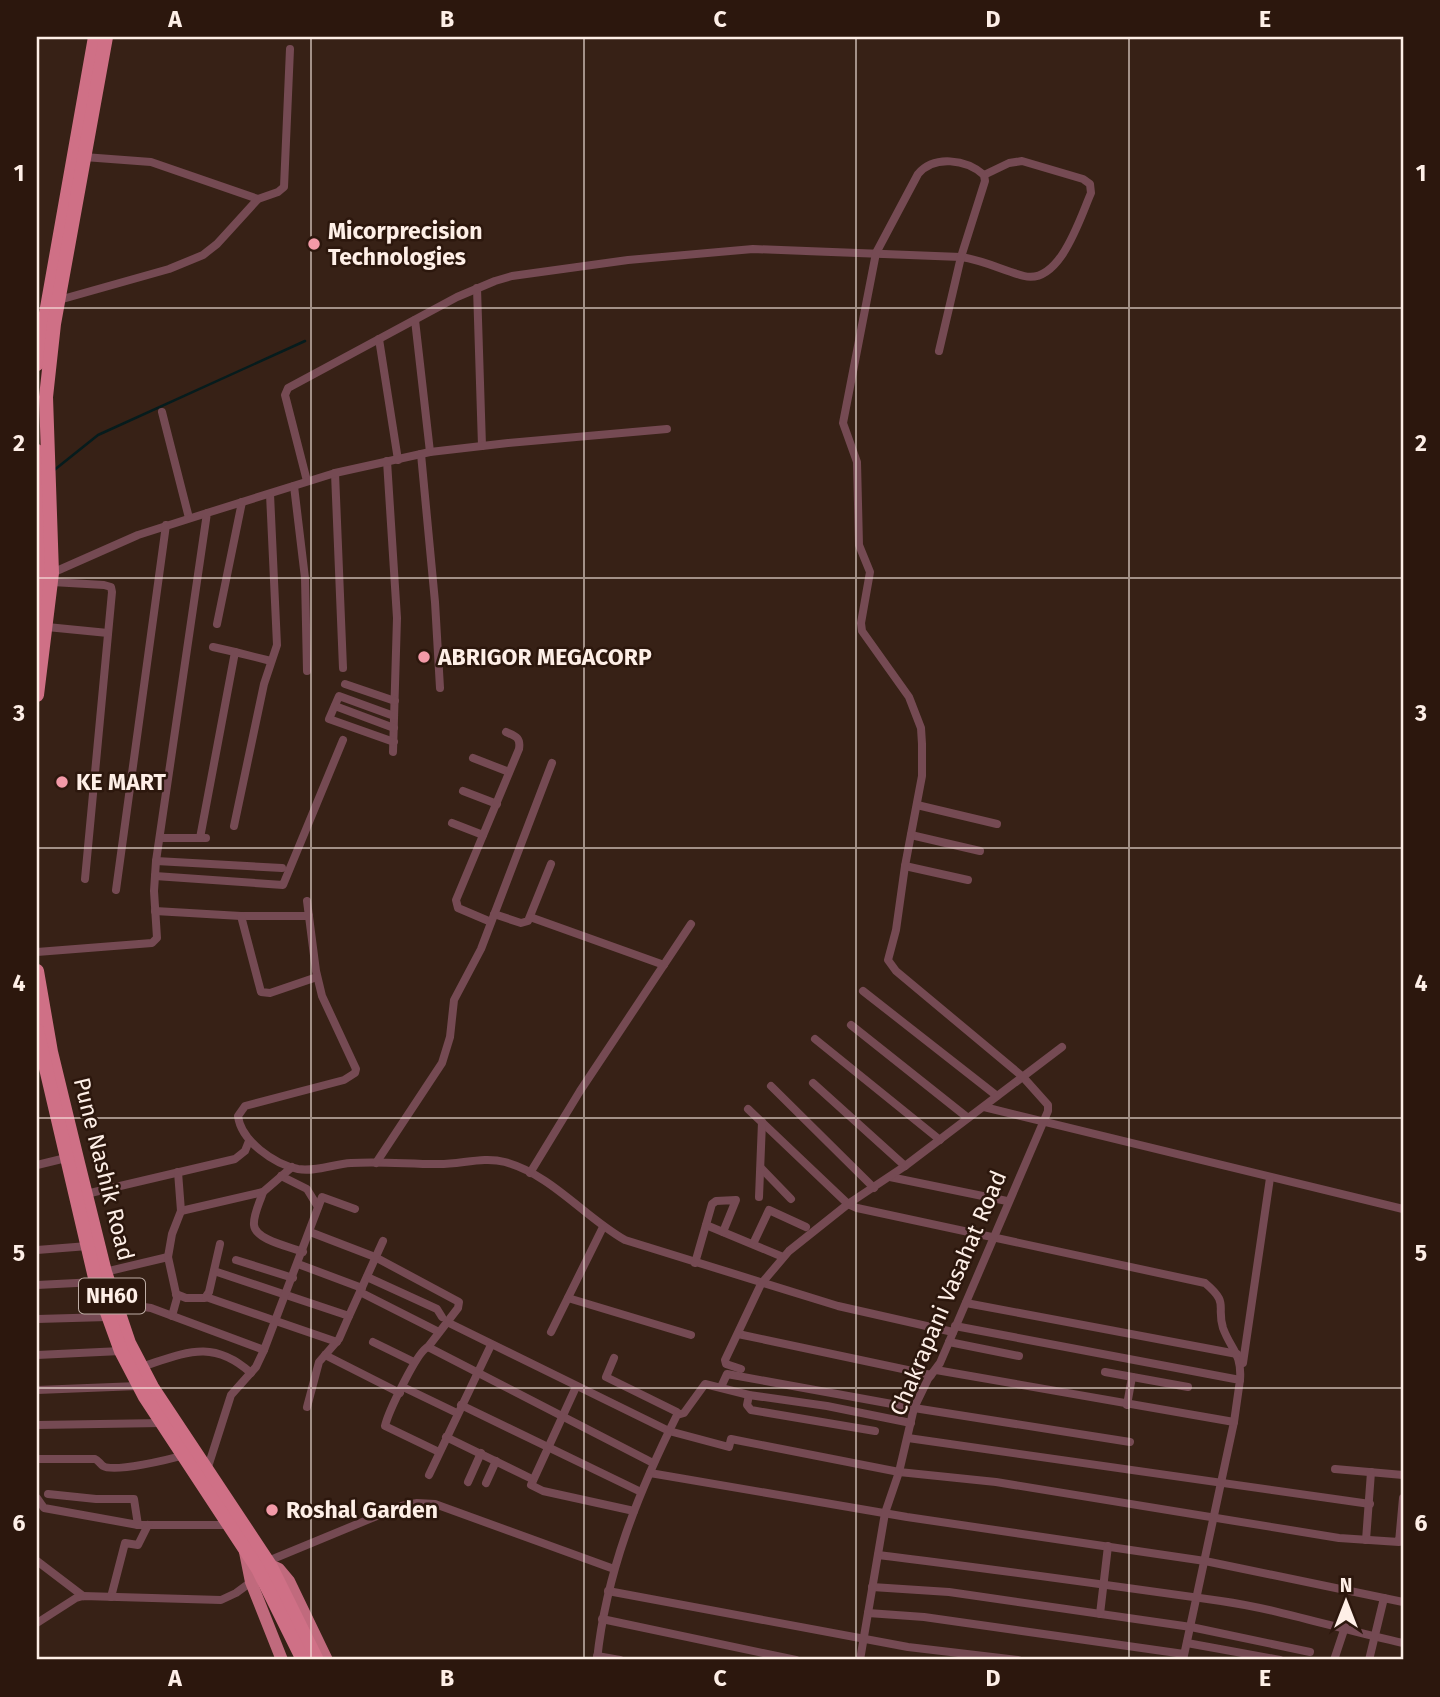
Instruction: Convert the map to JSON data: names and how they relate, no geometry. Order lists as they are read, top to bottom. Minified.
{"streets":{"highway":["Pune Nashik Road","NH60"],"street":["Chakrapani Vasahat Road"]},"crossings":[["Pune Nashik Road","NH60"]],"places":["Micorprecision Technologies","ABRIGOR MEGACORP","KE MART","Roshal Garden"],"north":"top","grid":{"columns":["A","B","C","D","E"],"rows":["1","2","3","4","5","6"]}}
